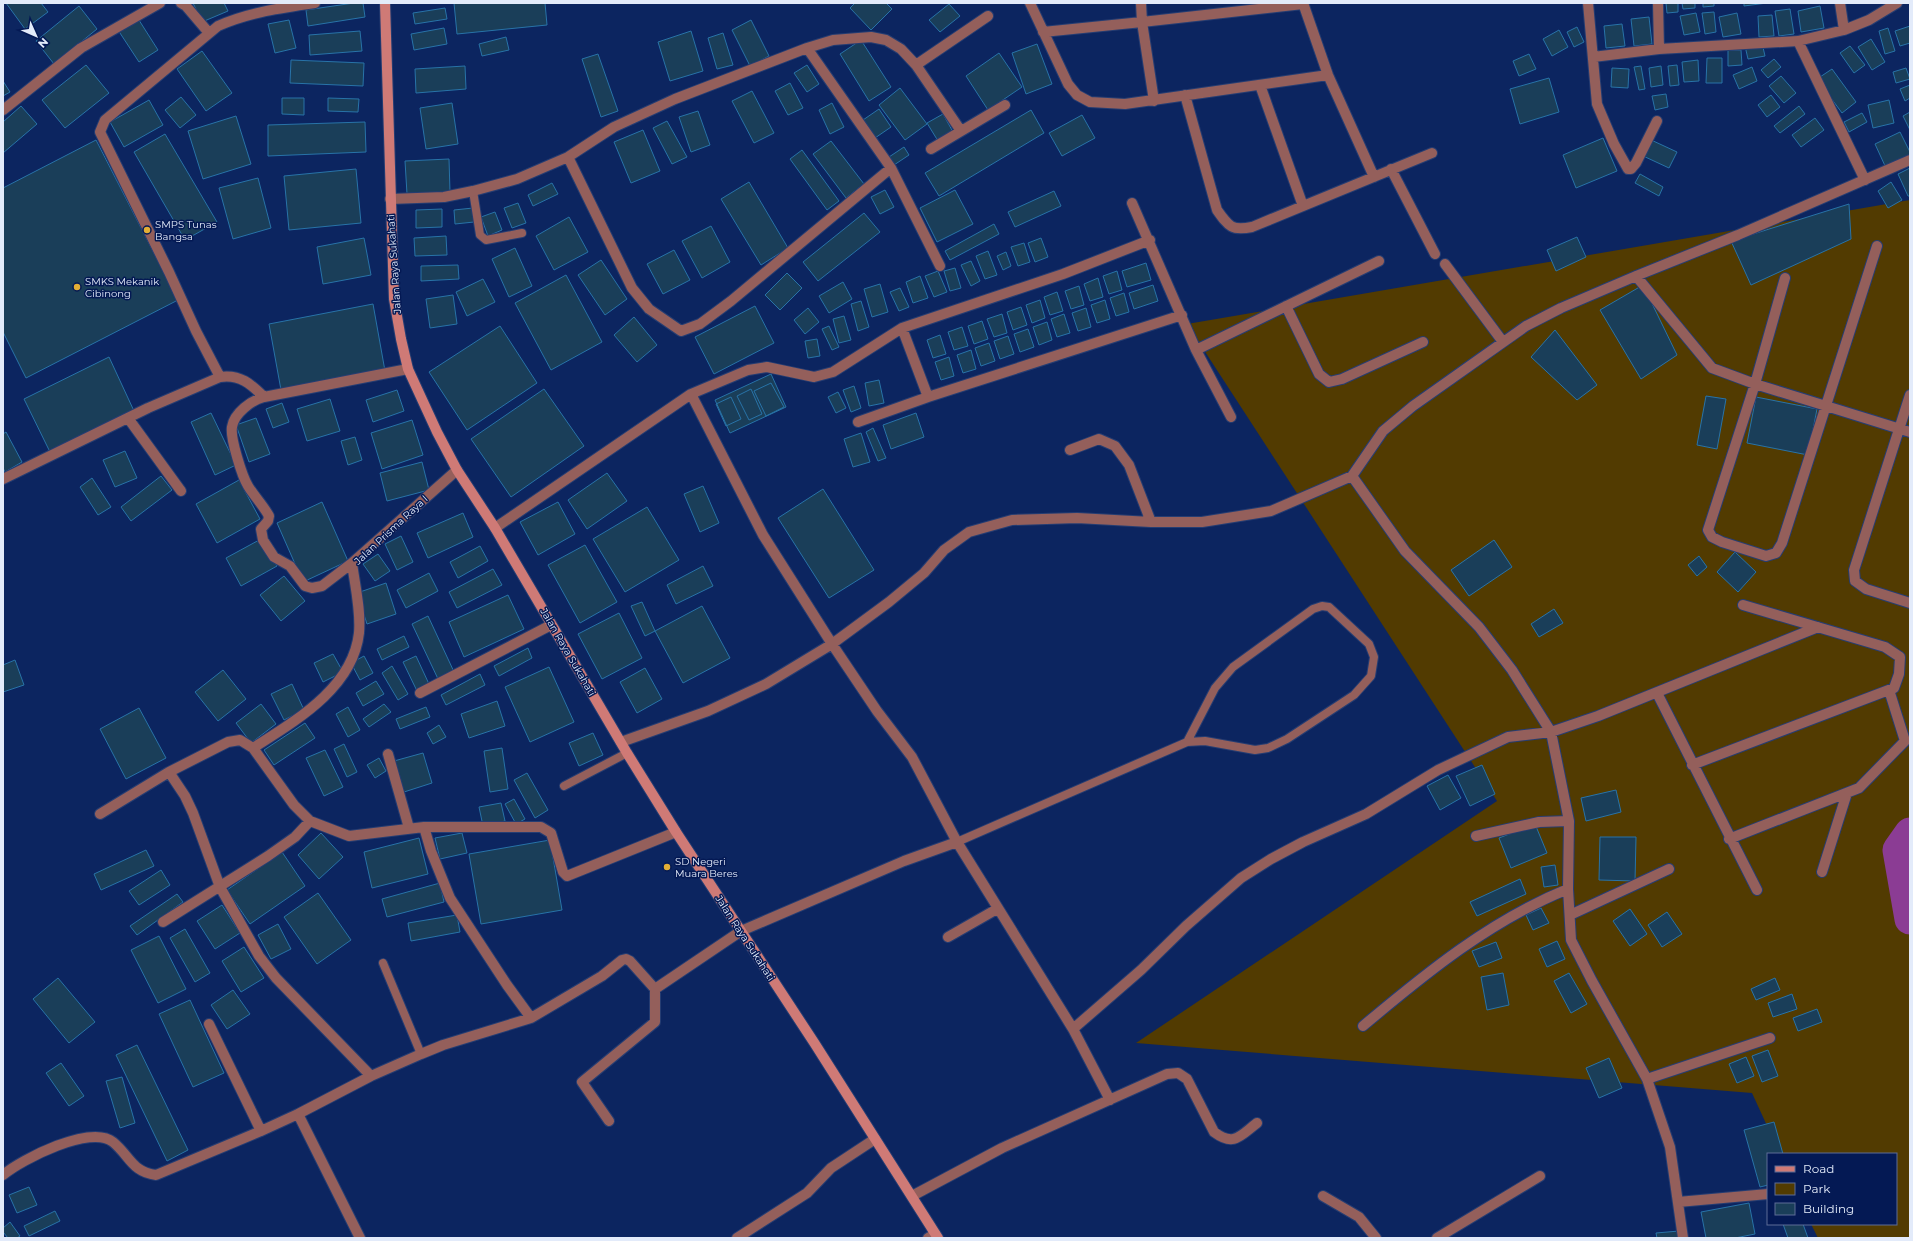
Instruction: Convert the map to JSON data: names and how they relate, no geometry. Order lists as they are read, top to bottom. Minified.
{"streets":{"main road":["Jalan Raya Sukahati"],"street":["Jalan Prisma Raya I"]},"crossings":[["Jalan Raya Sukahati","Jalan Prisma Raya I"]],"places":["SMPS Tunas Bangsa","SMKS Mekanik Cibinong","SD Negeri Muara Beres"],"legend":["Road","Park","Building"],"north":"bottom right"}
